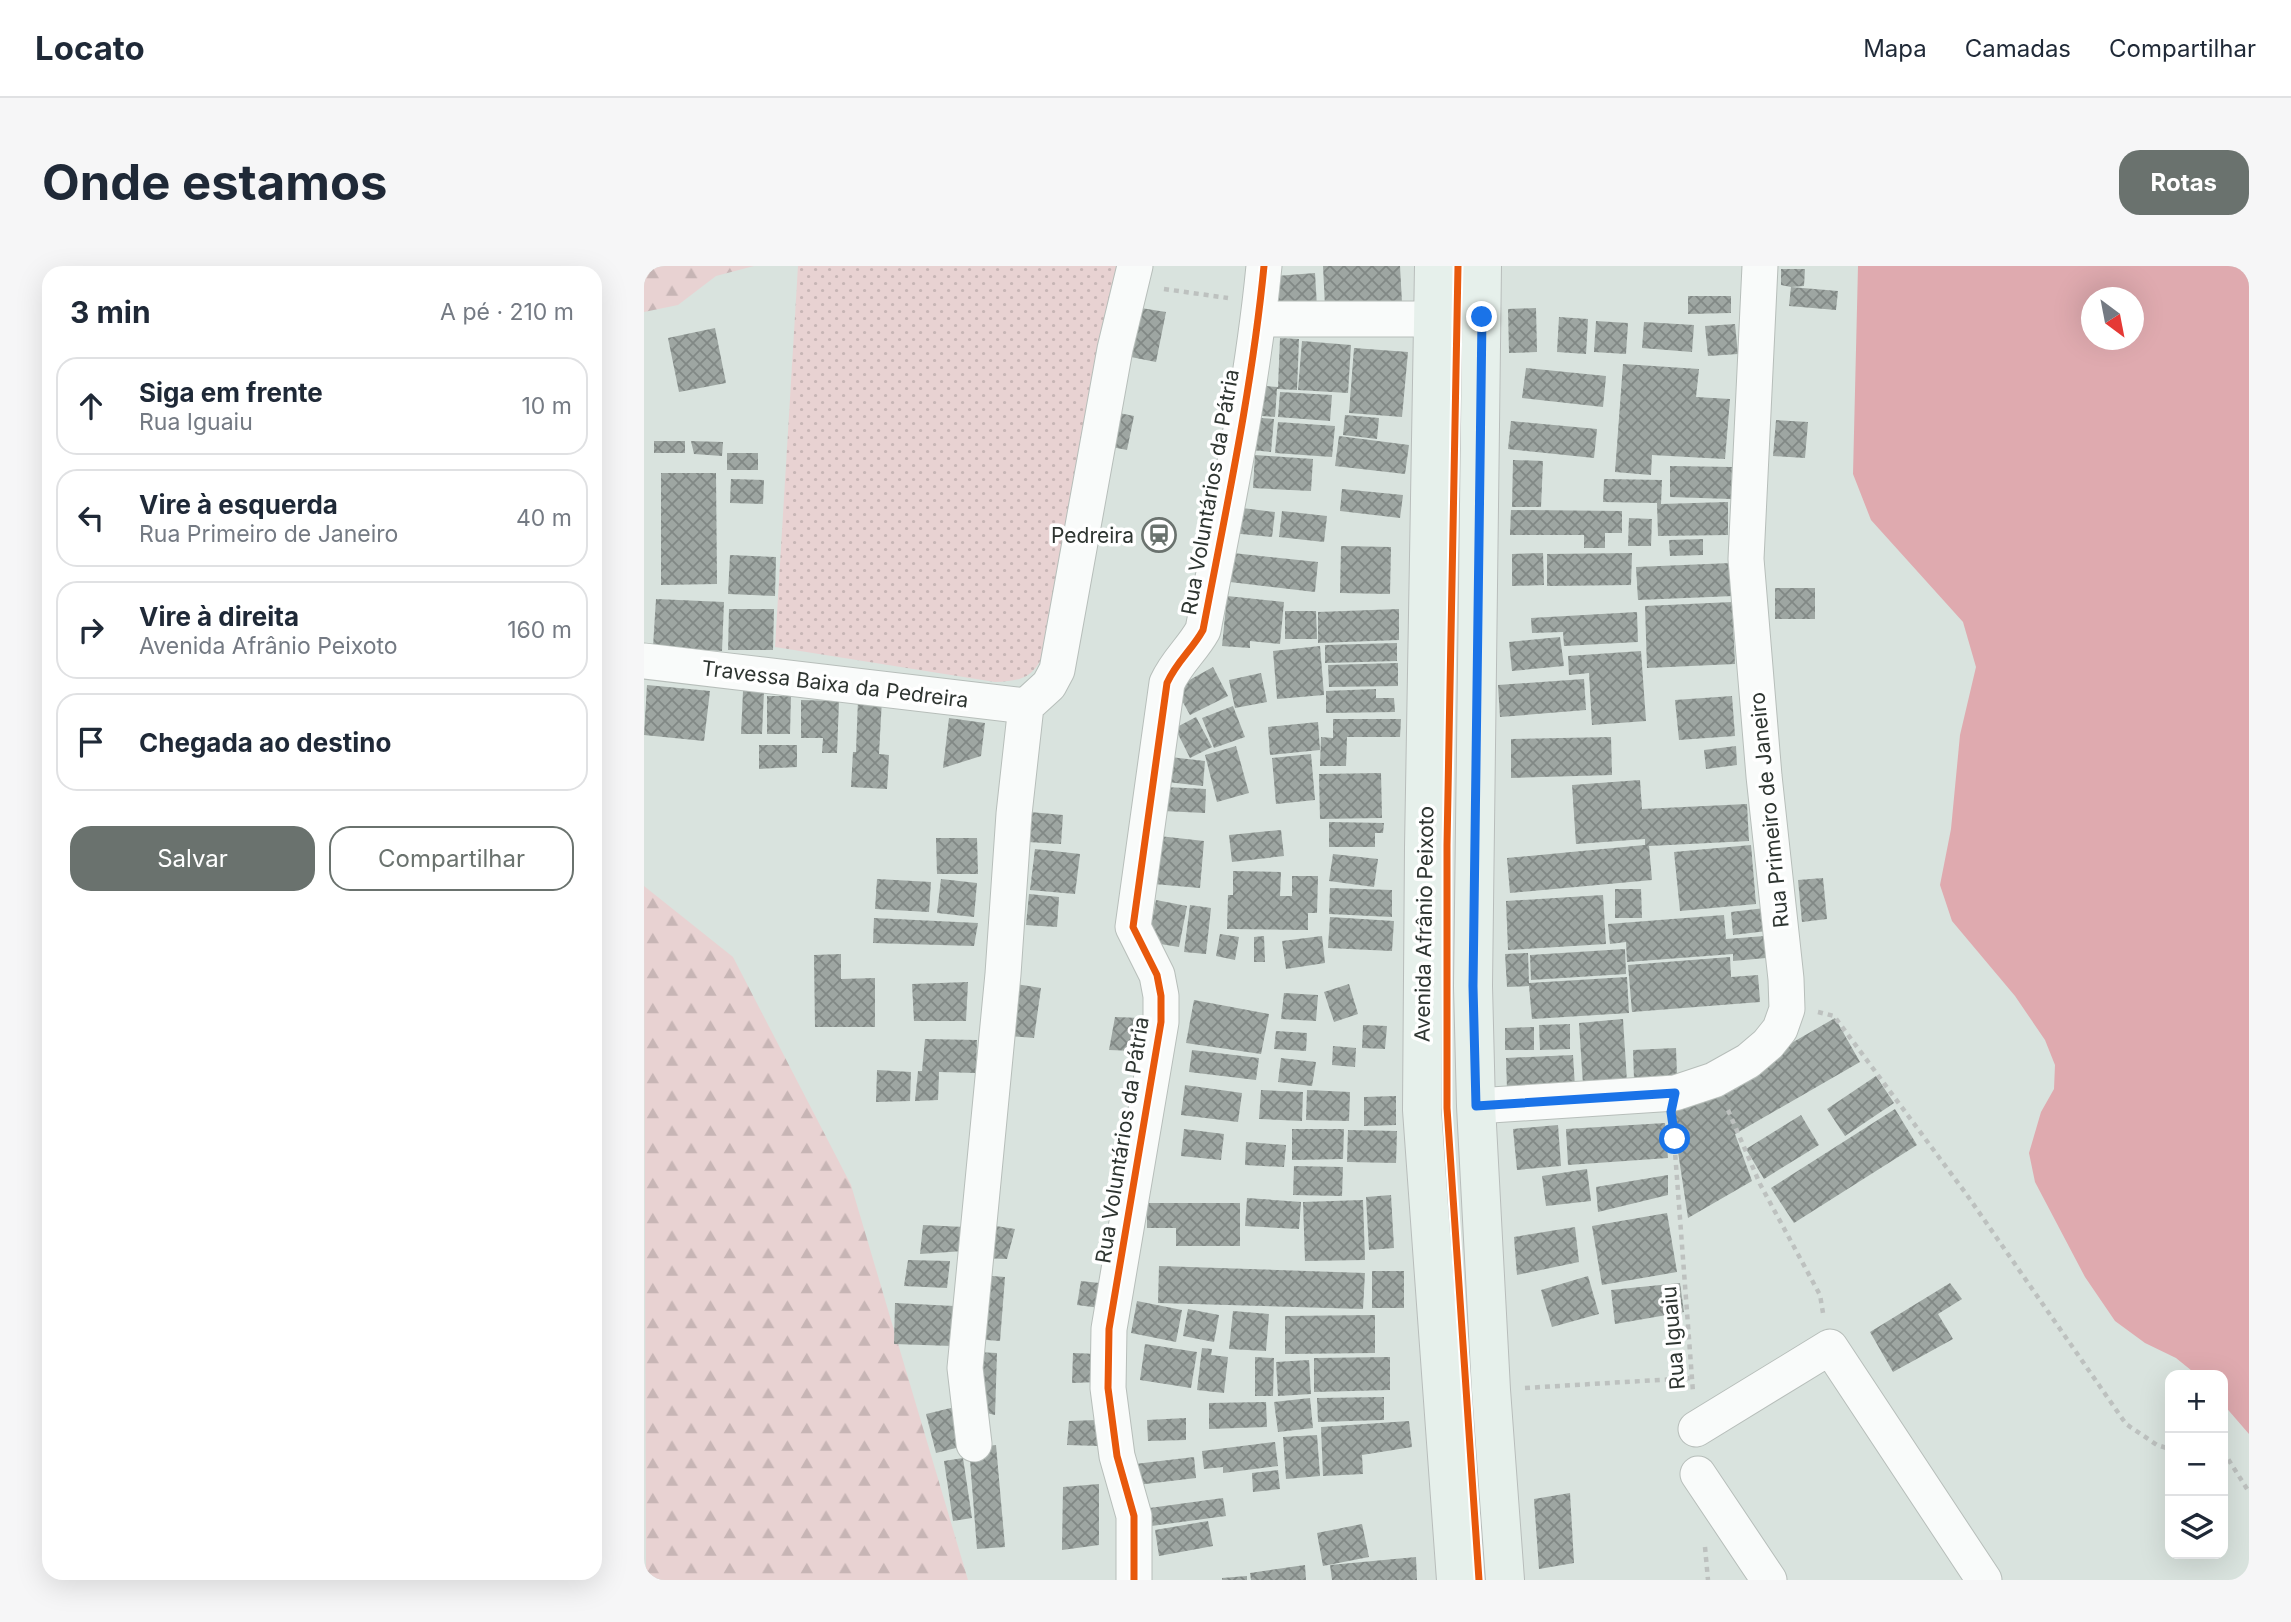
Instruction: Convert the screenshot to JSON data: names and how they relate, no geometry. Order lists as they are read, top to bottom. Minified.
{"streets":{"main road":["Avenida Afrânio Peixoto"],"street":["Rua Voluntários da Pátria","Travessa Baixa da Pedreira","Rua Primeiro de Janeiro"],"path":["Rua Iguaiu"]},"crossings":[["Rua Primeiro de Janeiro","Rua Iguaiu"]],"places":{"station":["Pedreira"]},"north":"bottom right","page":{"header":"Locato","nav":["Mapa","Camadas","Compartilhar"],"buttons":["Rotas",["Salvar","Compartilhar"]],"title":"Onde estamos","heading":["3 min","A pé · 210 m"],"list":[["Siga em frente","Rua Iguaiu","10 m"],["Vire à esquerda","Rua Primeiro de Janeiro","40 m"],["Vire à direita","Avenida Afrânio Peixoto","160 m"],"Chegada ao destino"],"map_buttons":["+","−"]}}
